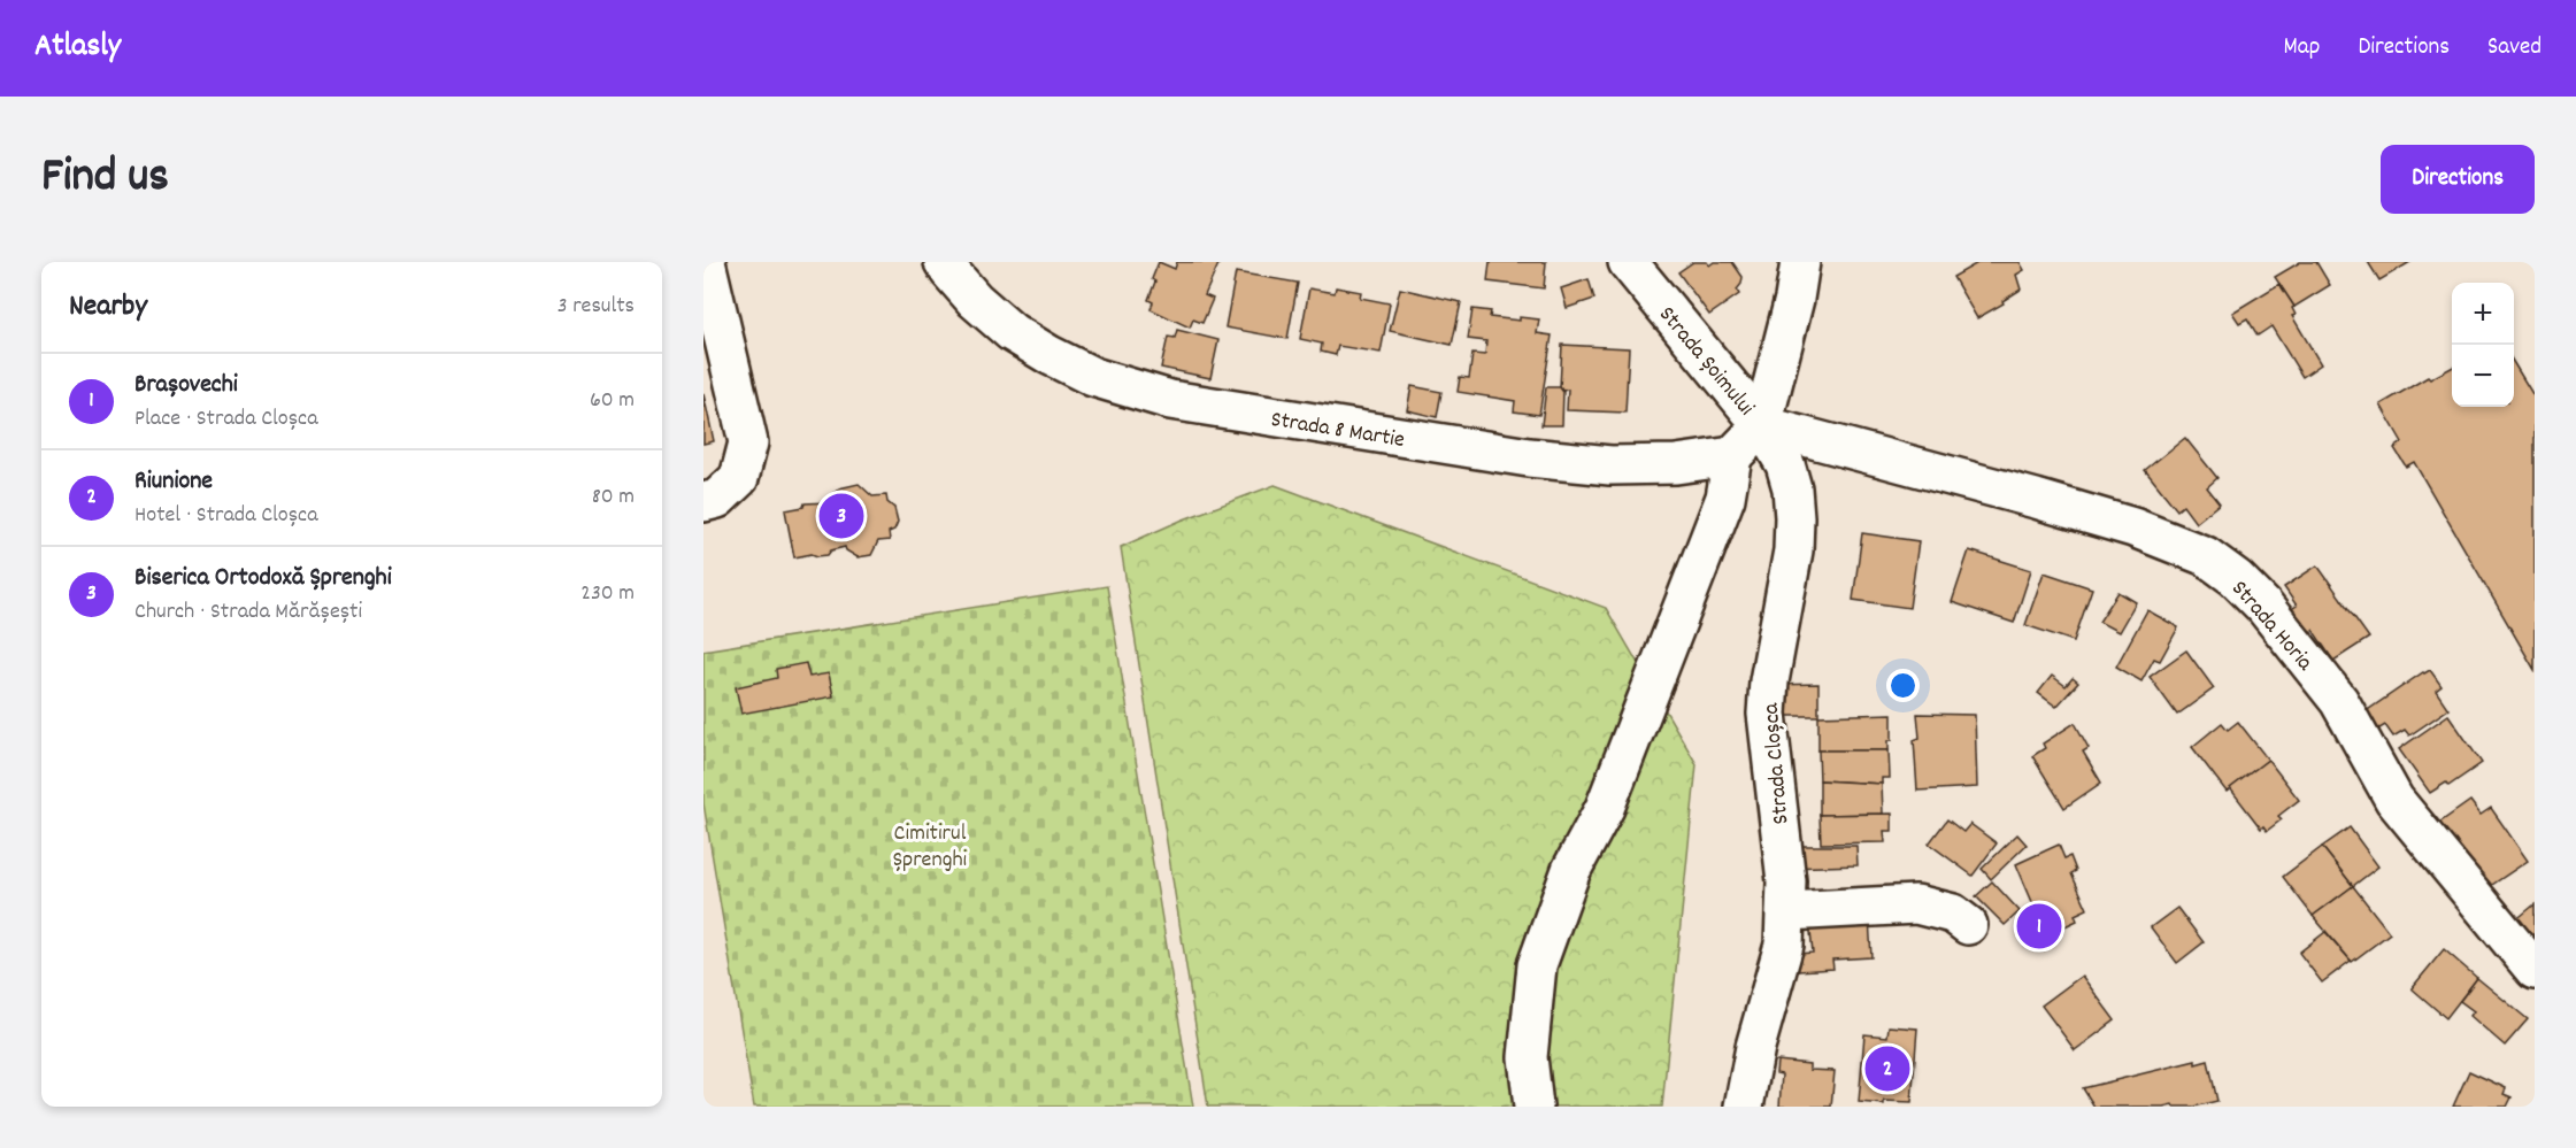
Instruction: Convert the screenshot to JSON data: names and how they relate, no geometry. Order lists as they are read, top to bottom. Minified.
{"streets":{"street":["Strada Șoimului","Strada 8 Martie","Strada Horia","Strada Cloșca"]},"crossings":[["Strada Șoimului","Strada Horia"],["Strada Șoimului","Strada Cloșca"],["Strada Horia","Strada Cloșca"]],"parks":["Cimitirul Șprenghi"],"page":{"header":"Atlasly","nav":["Map","Directions","Saved"],"title":"Find us","buttons":"Directions","heading":["Nearby","3 results"],"map_buttons":["+","−"],"list":[{"mark":"1","name":"Brașovechi","note":"Place · Strada Cloșca","value":"60 m"},{"mark":"2","name":"Riunione","note":"Hotel · Strada Cloșca","value":"80 m"},{"mark":"3","name":"Biserica Ortodoxă Șprenghi","note":"Church · Strada Mărășești","value":"230 m"}],"pins":["3","1","2"]}}
